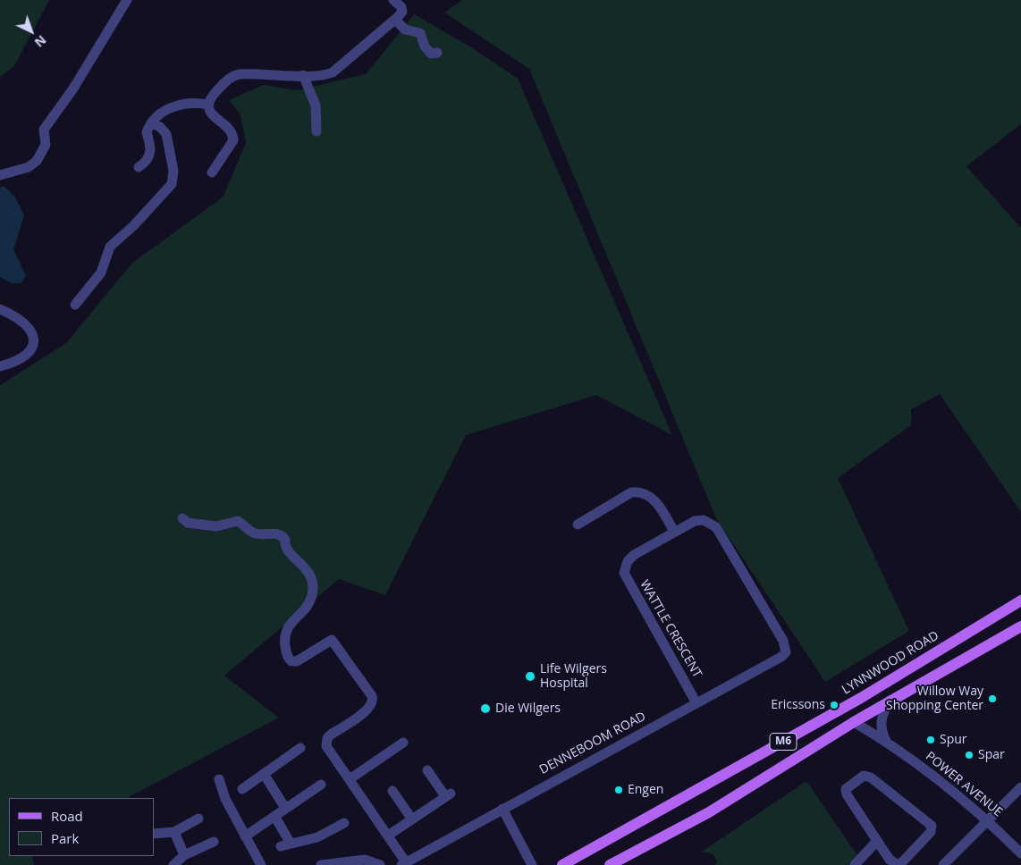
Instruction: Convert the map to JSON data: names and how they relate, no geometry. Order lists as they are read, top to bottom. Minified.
{"streets":{"main road":["LYNNWOOD ROAD","M6"],"street":["WATTLE CRESCENT","DENNEBOOM ROAD","POWER AVENUE"]},"crossings":[["WATTLE CRESCENT","DENNEBOOM ROAD"],["M6","POWER AVENUE"]],"places":["Life Wilgers Hospital","Willow Way Shopping Center","Ericssons","Die Wilgers","Spur","Spar","Engen"],"legend":["Road","Park"],"north":"bottom right"}
